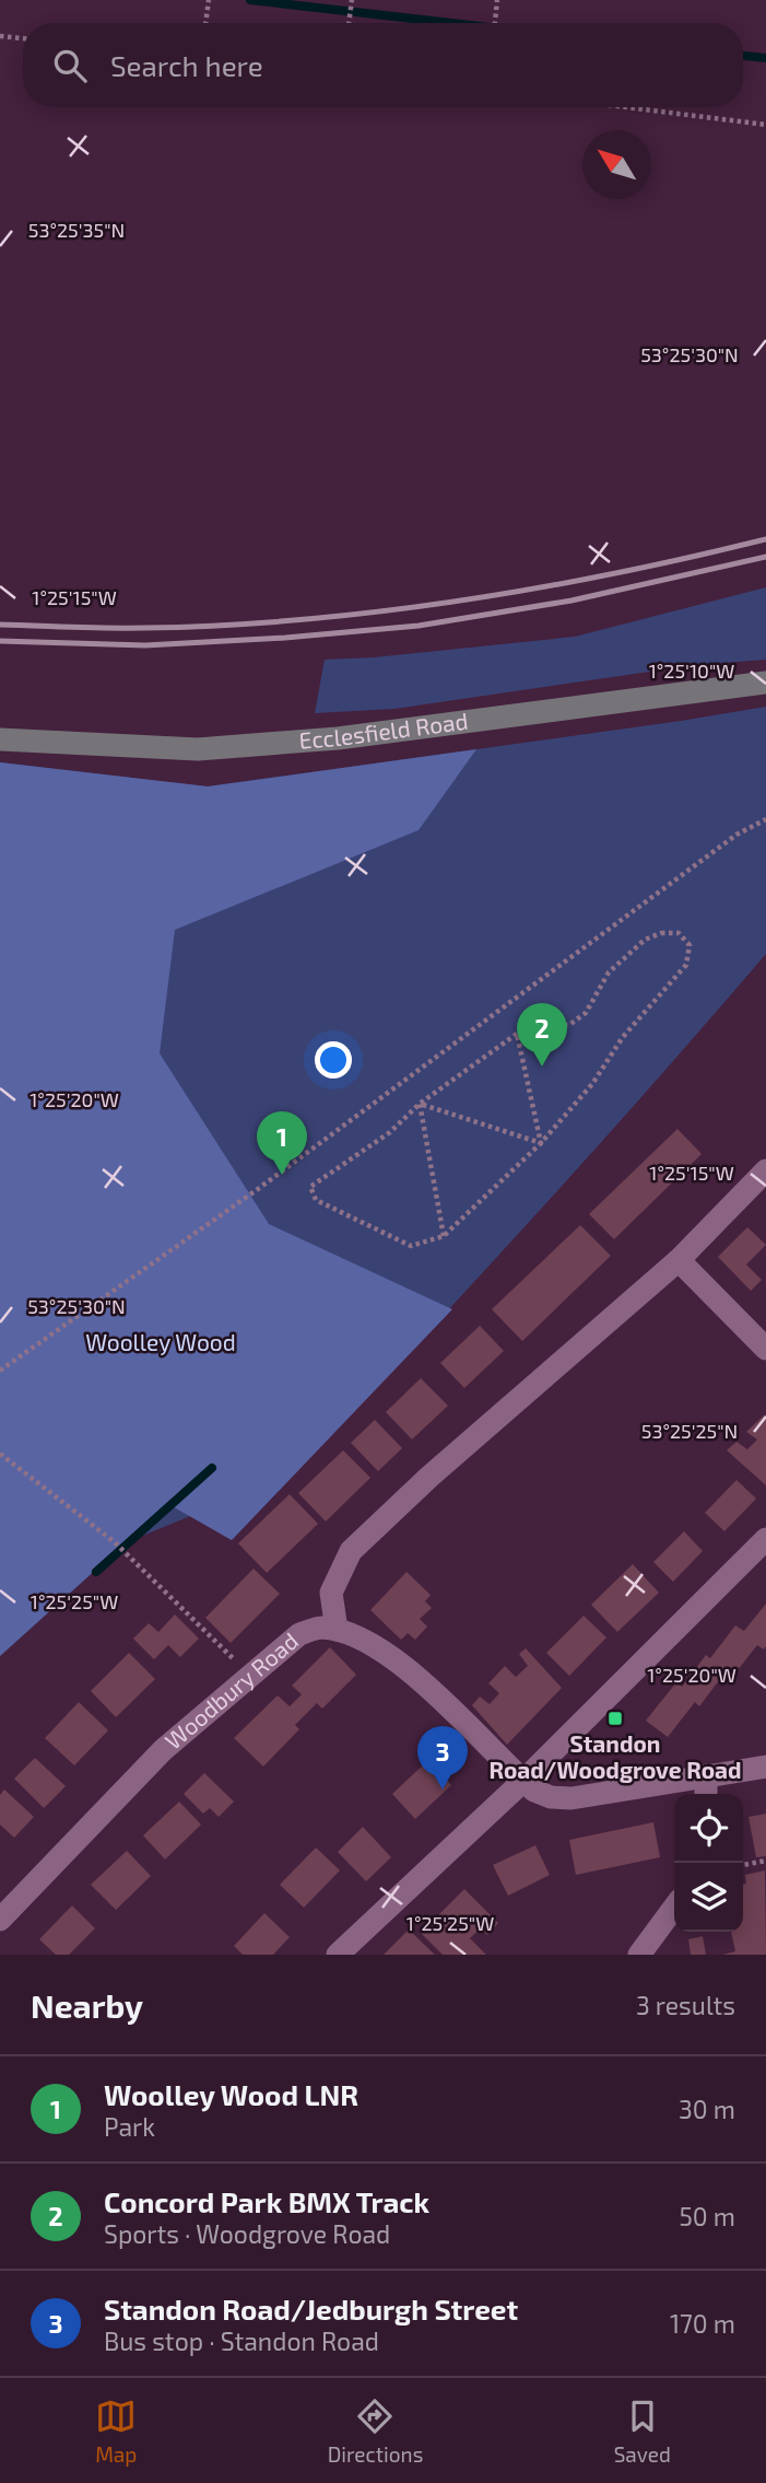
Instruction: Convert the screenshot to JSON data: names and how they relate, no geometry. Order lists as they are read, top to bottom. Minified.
{"streets":{"main road":["Ecclesfield Road"],"street":["Woodbury Road"]},"parks":["Woolley Wood"],"places":{"transit":["Standon Road/Woodgrove Road"]},"north":"top left","page":{"search":"Search here","pins":["2","1","3"],"heading":["Nearby","3 results"],"list":[{"mark":"1","name":"Woolley Wood LNR","note":"Park","value":"30 m"},{"mark":"2","name":"Concord Park BMX Track","note":"Sports · Woodgrove Road","value":"50 m"},{"mark":"3","name":"Standon Road/Jedburgh Street","note":"Bus stop · Standon Road","value":"170 m"}],"nav":["Map","Directions","Saved"]},"coordinates":["53°25'35\"N","53°25'30\"N","1°25'15\"W","1°25'10\"W","1°25'20\"W","53°25'25\"N","1°25'25\"W"]}
